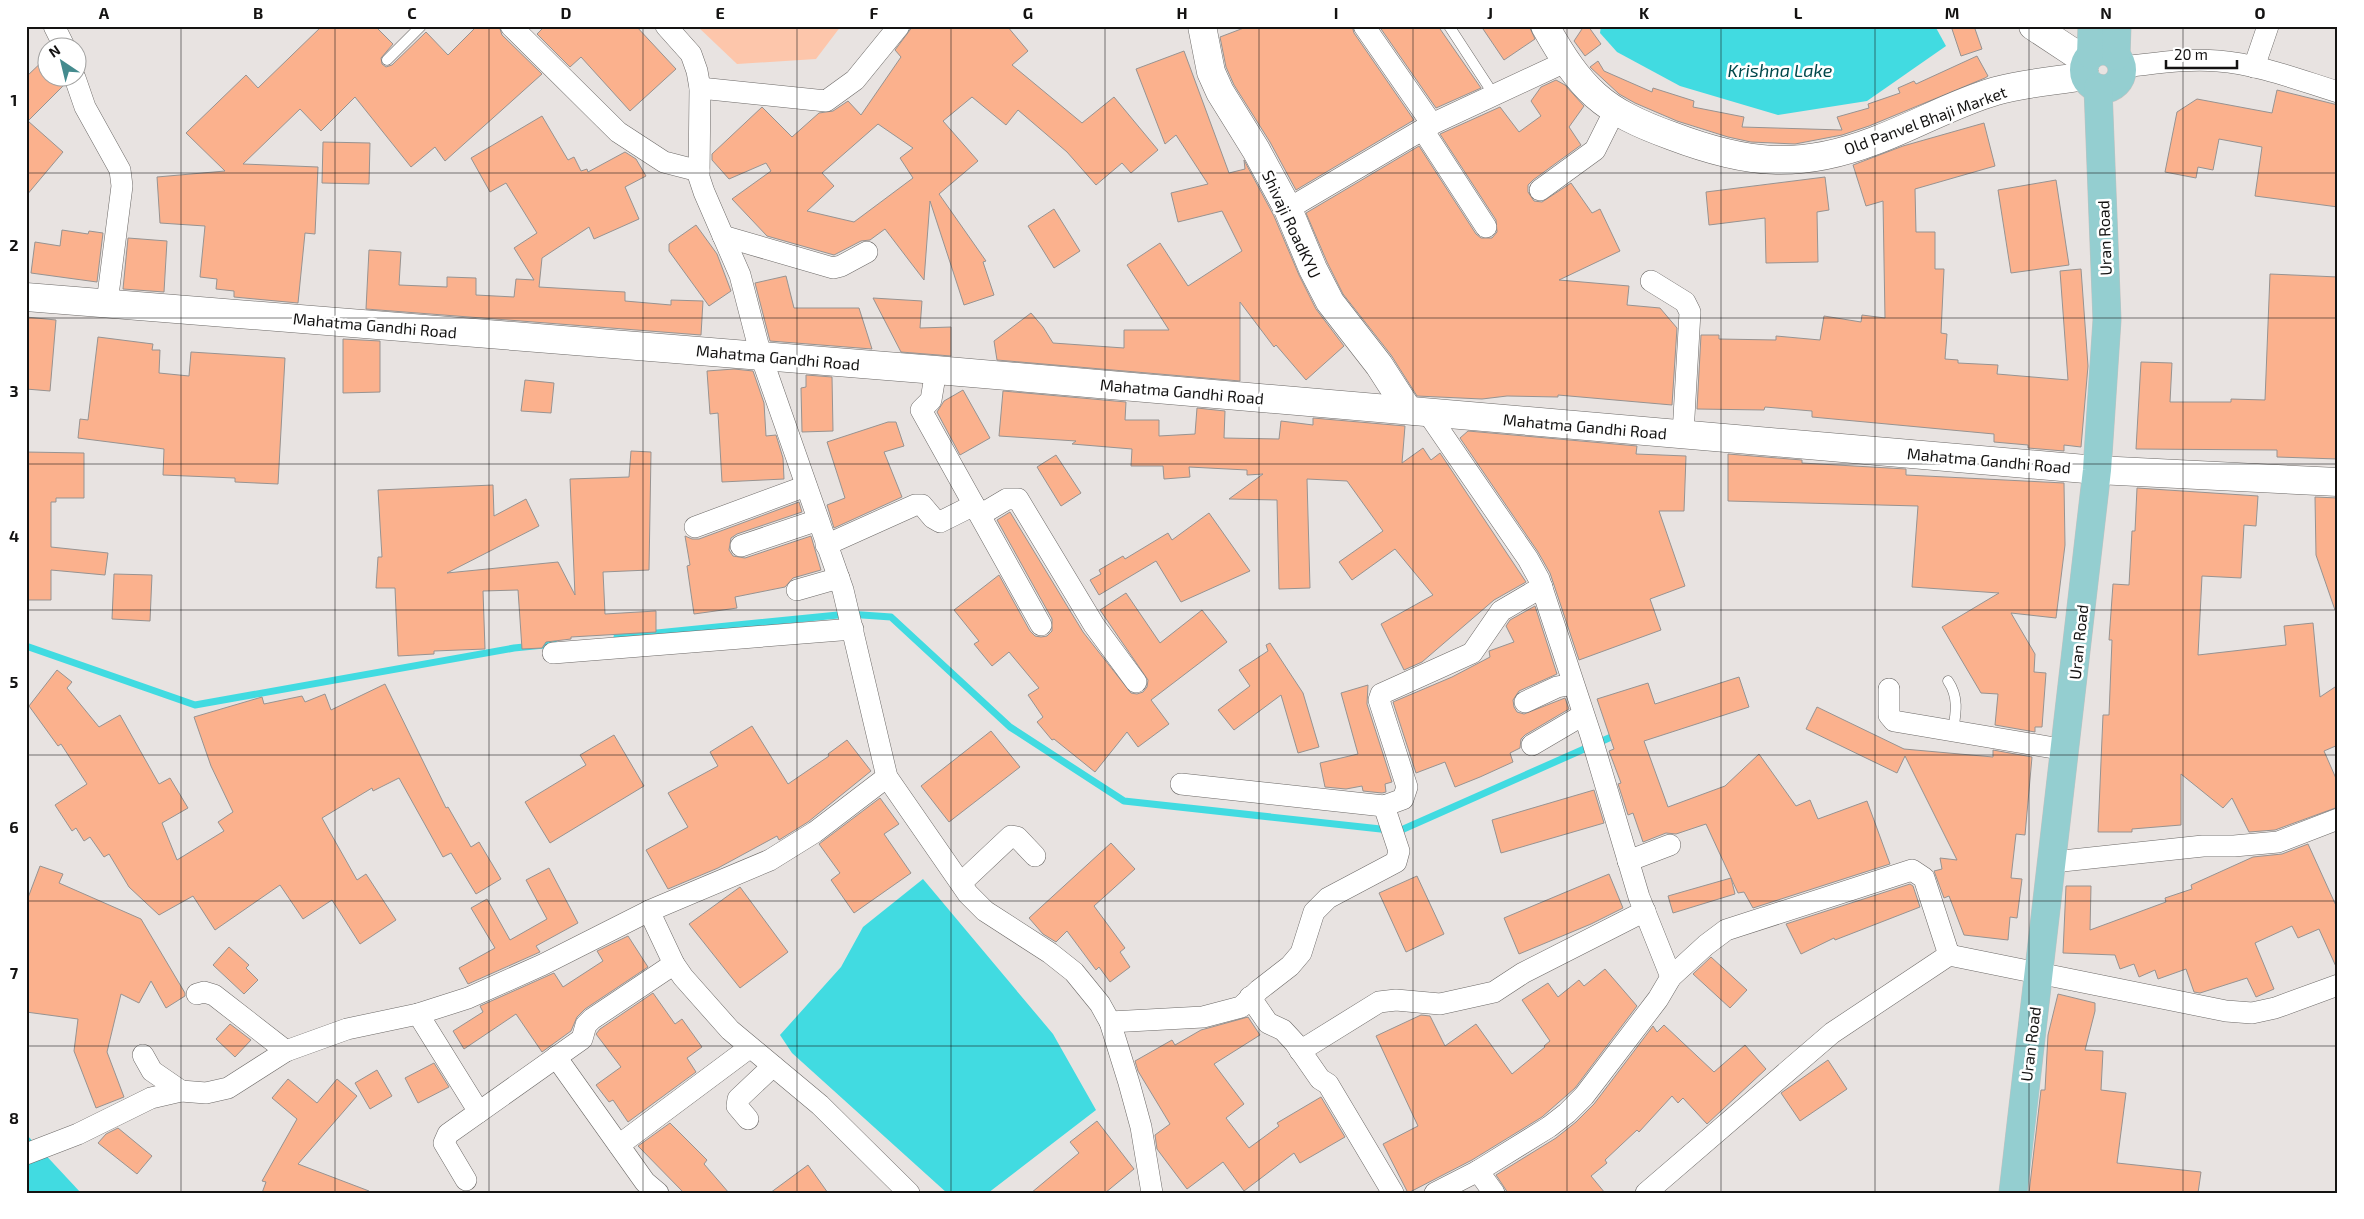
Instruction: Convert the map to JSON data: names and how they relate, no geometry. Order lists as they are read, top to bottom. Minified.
{"streets":{"main road":["Old Panvel Bhaji Market","Shivaji RoadKYU","Uran Road","Mahatma Gandhi Road"]},"crossings":[["Old Panvel Bhaji Market","Uran Road"],["Shivaji RoadKYU","Mahatma Gandhi Road"],["Uran Road","Mahatma Gandhi Road"]],"water":["Krishna Lake"],"scale_bar":"20 m","north":"top left","grid":{"columns":["A","B","C","D","E","F","G","H","I","J","K","L","M","N","O"],"rows":["1","2","3","4","5","6","7","8"]}}
